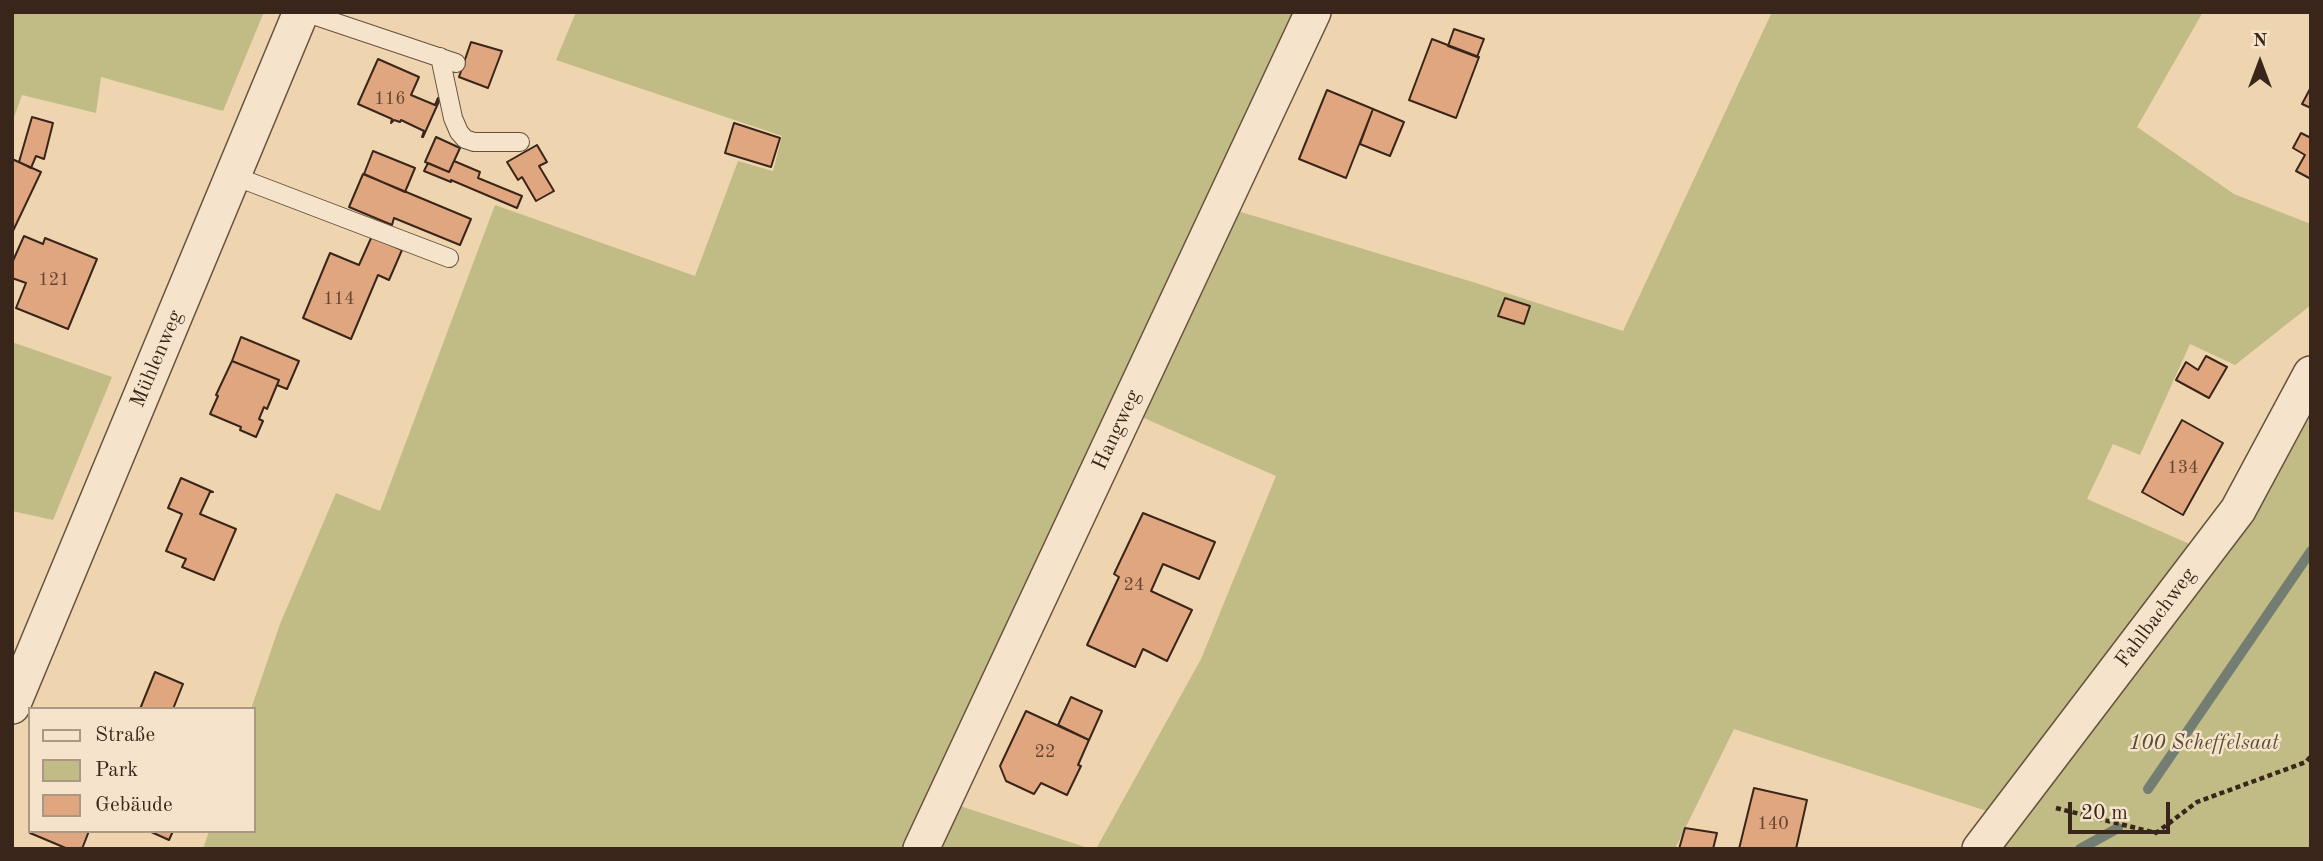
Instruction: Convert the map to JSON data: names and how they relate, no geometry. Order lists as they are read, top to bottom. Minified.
{"streets":{"street":["Mühlenweg","Hangweg","Fahlbachweg"]},"parks":["100 Scheffelsaat"],"house_numbers":["116","121","114","134","24","22","140"],"legend":["Straße","Park","Gebäude"],"scale_bar":"20 m","north":"top"}
